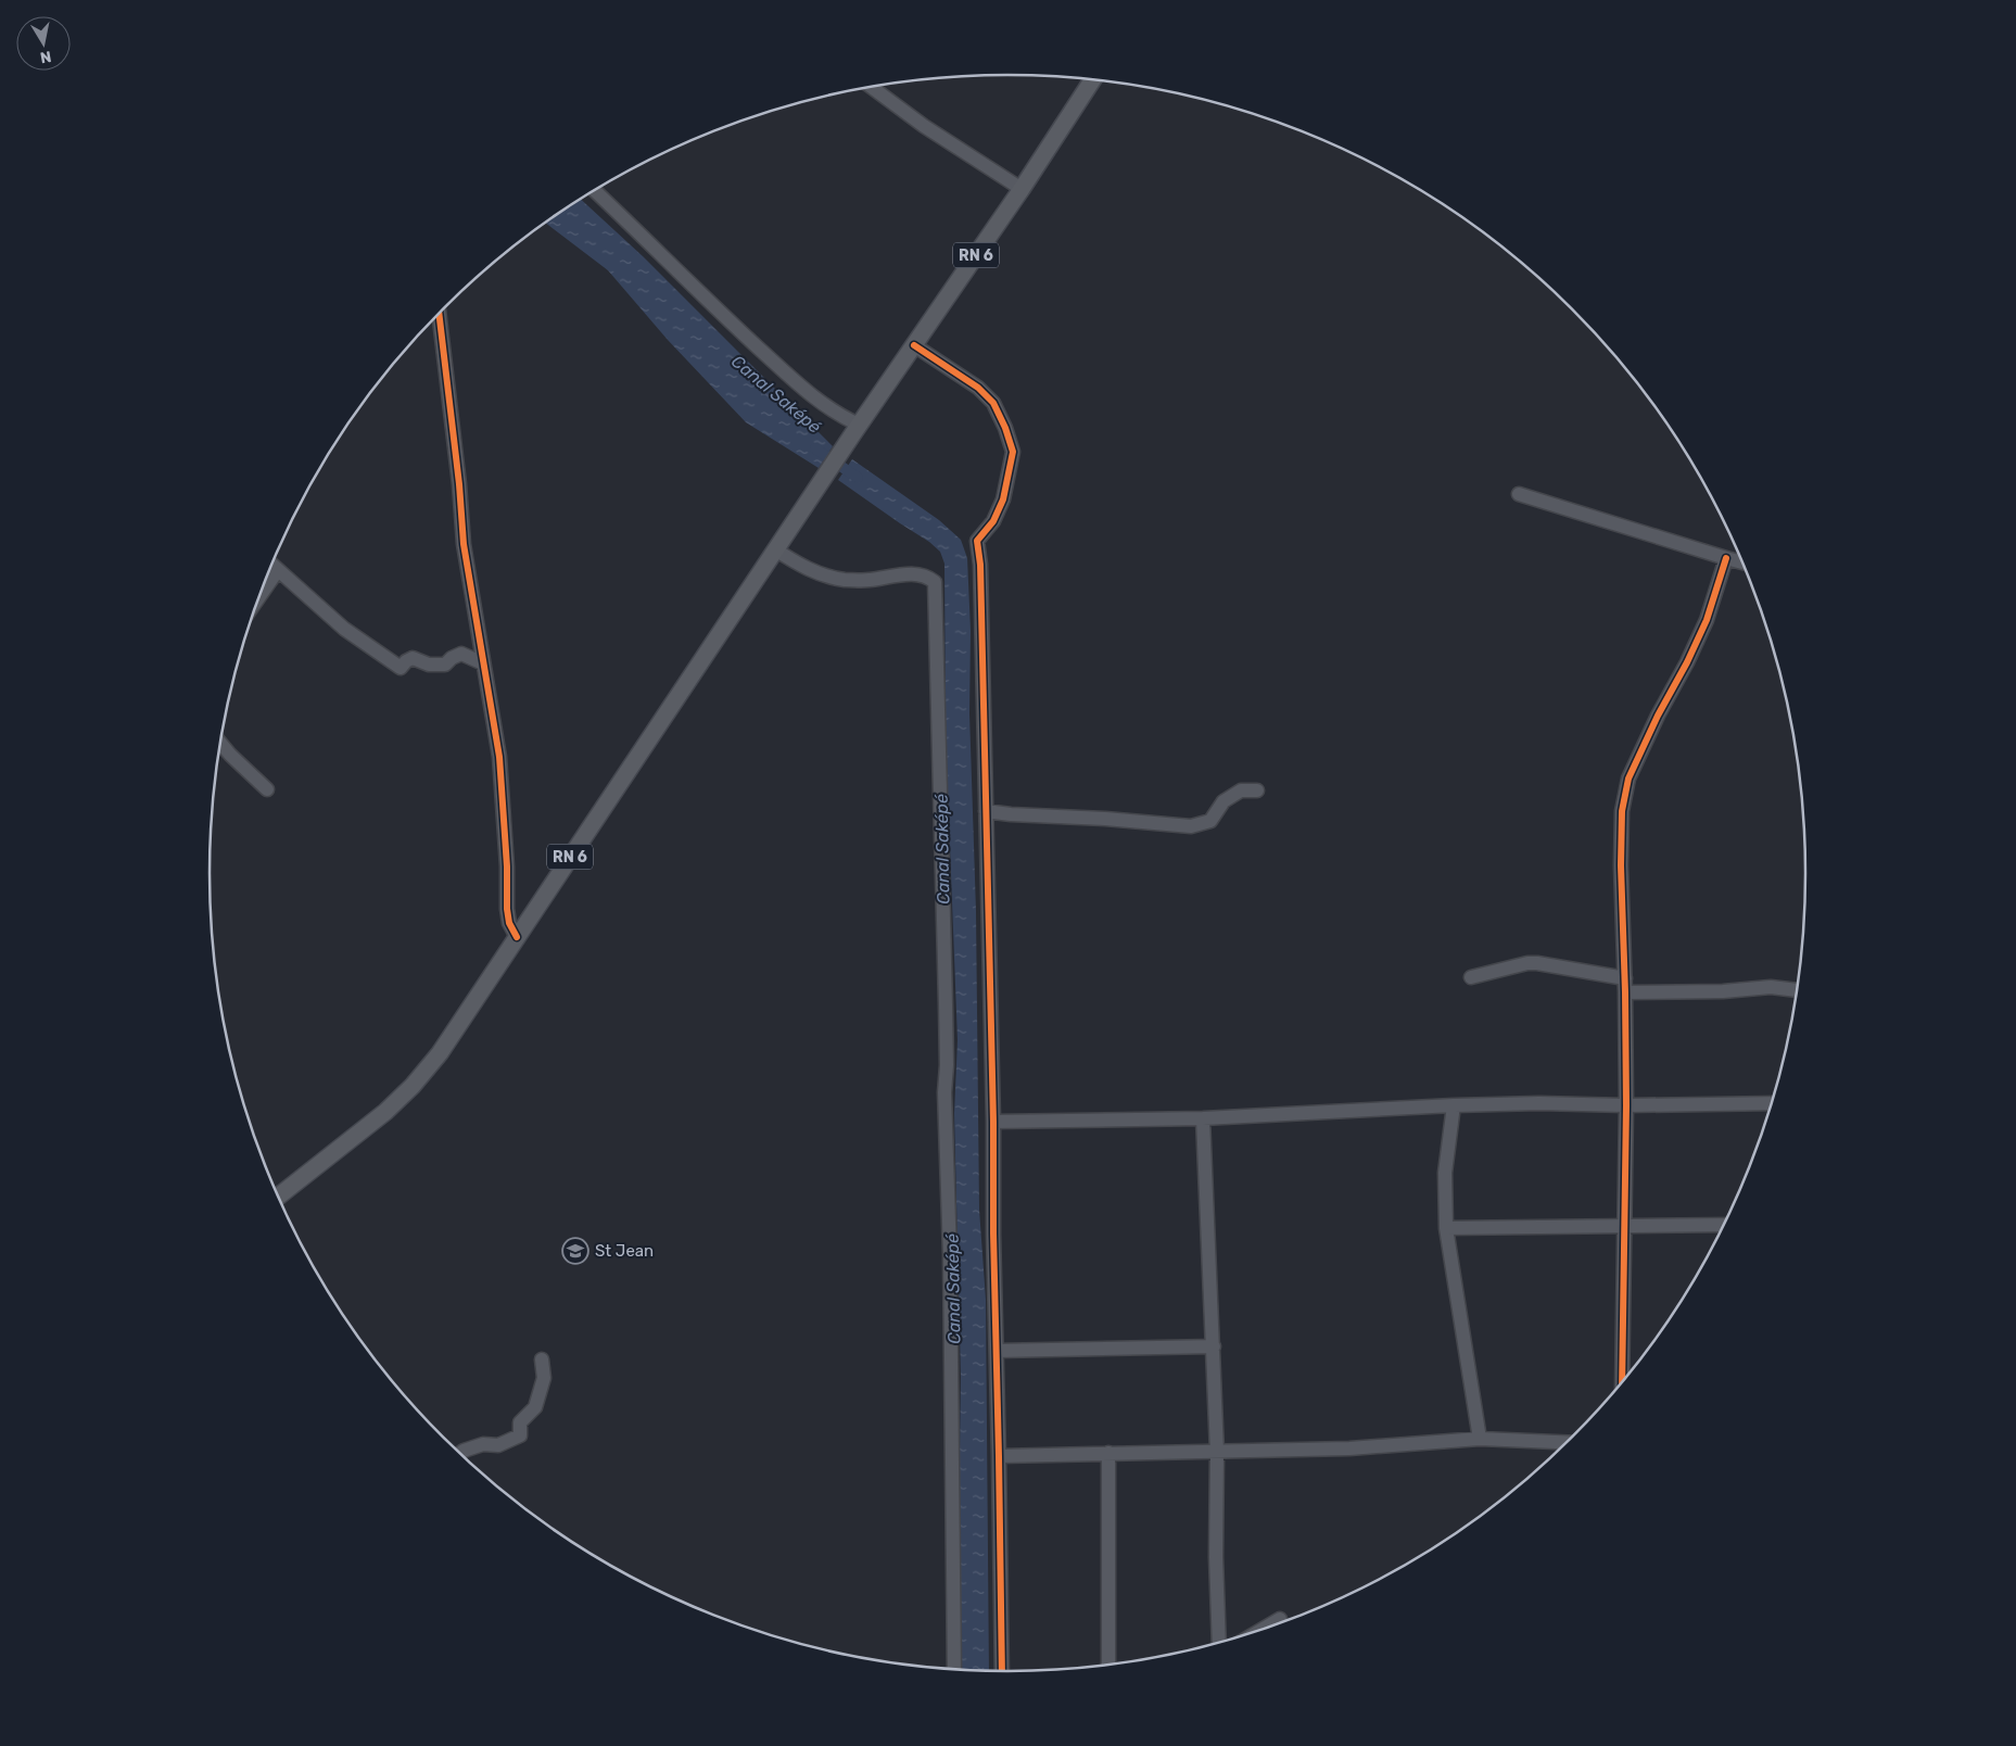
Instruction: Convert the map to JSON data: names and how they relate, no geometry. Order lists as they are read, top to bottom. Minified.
{"streets":{"main road":["RN 6"]},"water":["Canal Saképé"],"places":{"school or university":["St Jean"]},"north":"bottom"}
